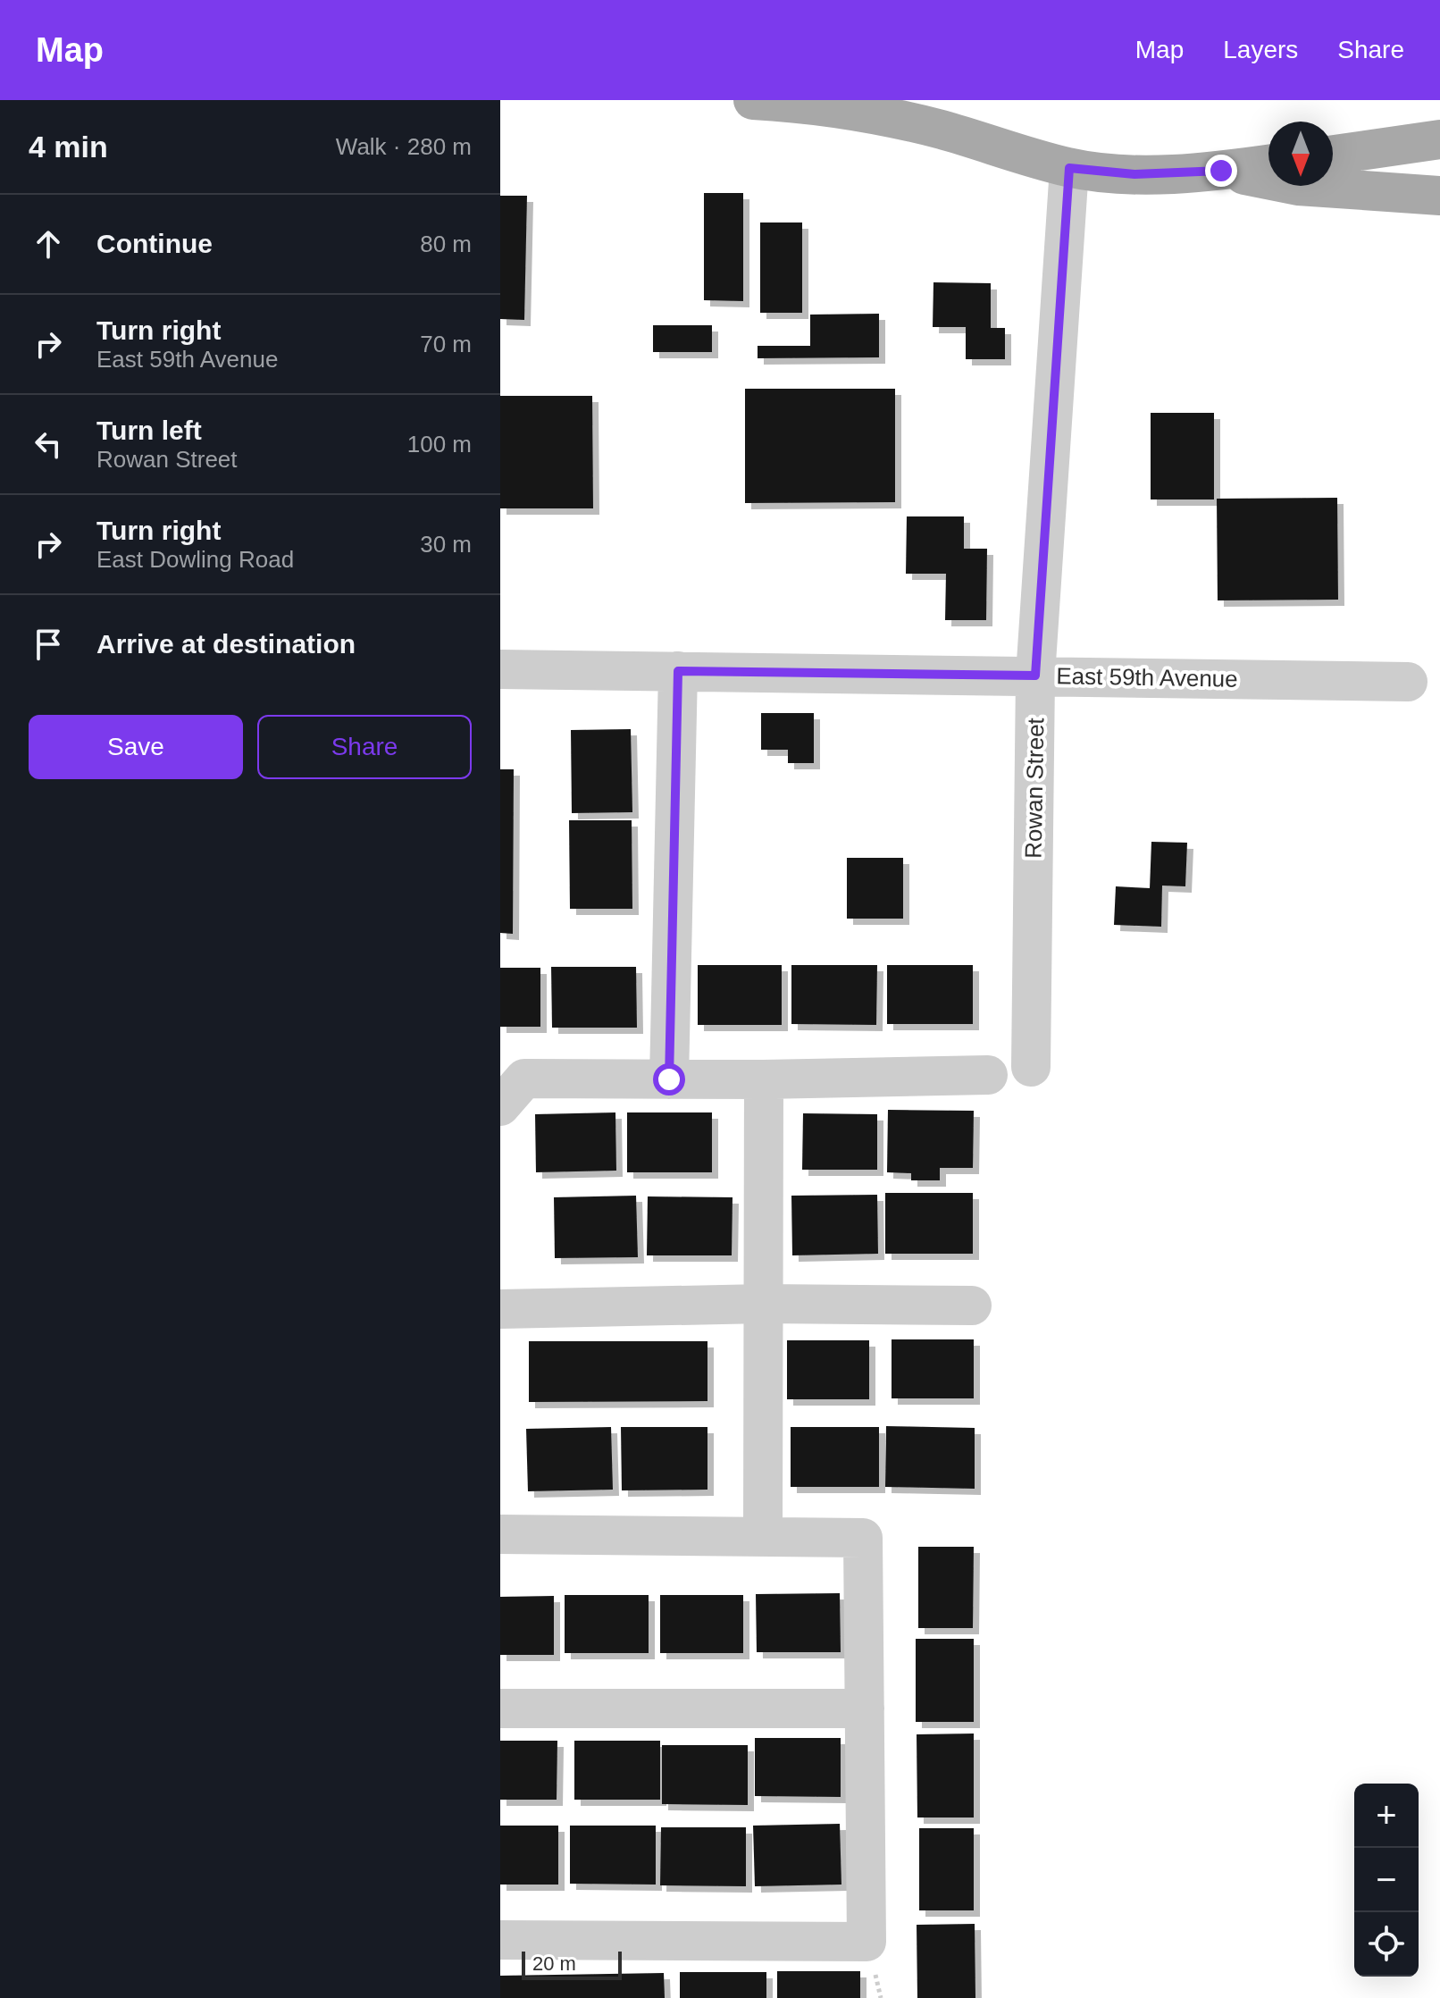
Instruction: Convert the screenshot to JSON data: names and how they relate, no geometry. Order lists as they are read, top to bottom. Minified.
{"streets":{"street":["East 59th Avenue","Rowan Street"]},"crossings":[["East 59th Avenue","Rowan Street"]],"scale_bar":"20 m","north":"bottom","page":{"header":"Map","nav":["Map","Layers","Share"],"heading":["4 min","Walk · 280 m"],"list":[["Continue","80 m"],["Turn right","East 59th Avenue","70 m"],["Turn left","Rowan Street","100 m"],["Turn right","East Dowling Road","30 m"],"Arrive at destination"],"buttons":["Save","Share"],"map_buttons":["+","−"],"scale":"20 m"}}
